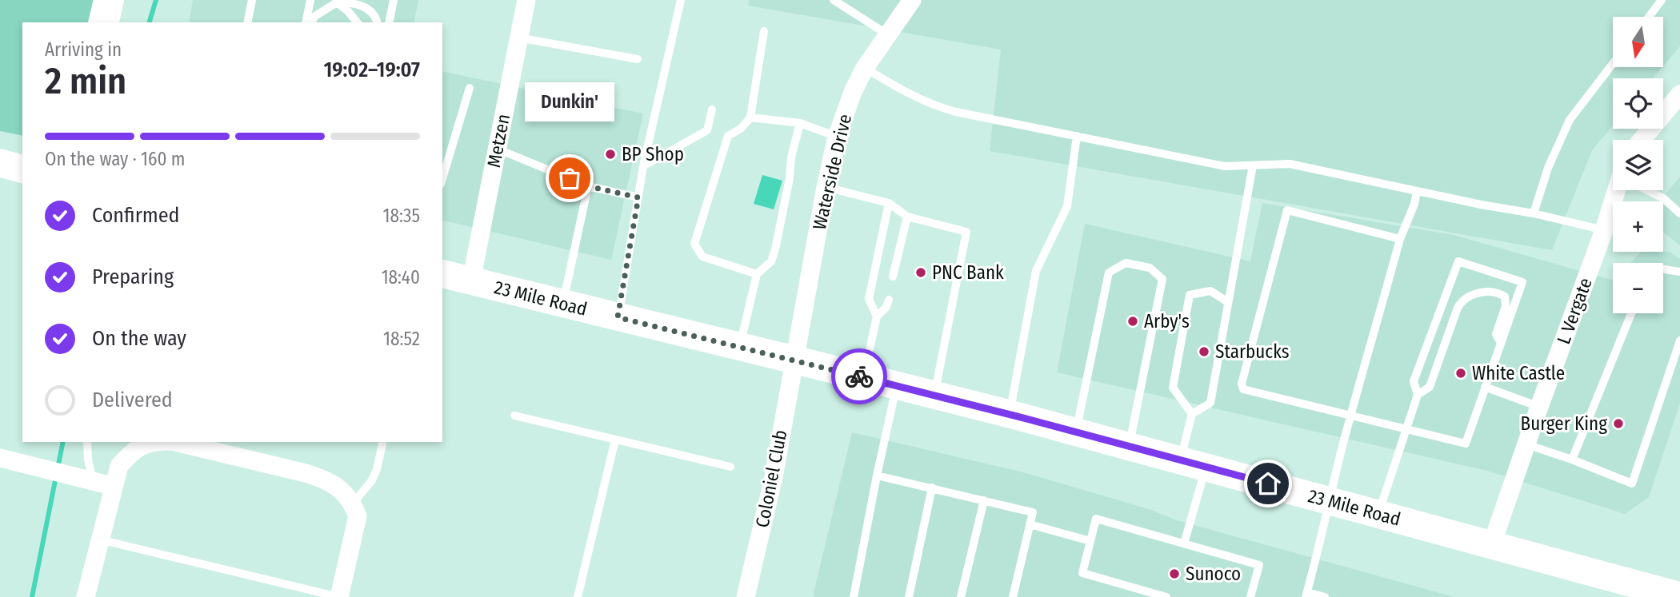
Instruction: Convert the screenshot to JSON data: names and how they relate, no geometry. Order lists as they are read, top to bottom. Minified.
{"streets":{"main road":["23 Mile Road"],"street":["Metzen","Waterside Drive","L Vergate","Coloniel Club"]},"crossings":[["Metzen","23 Mile Road"],["Waterside Drive","23 Mile Road"],["Waterside Drive","Coloniel Club"],["23 Mile Road","L Vergate"],["23 Mile Road","Coloniel Club"]],"places":["BP Shop","Dunkin'","PNC Bank","Arby's","Starbucks","White Castle","Burger King","Sunoco"],"north":"bottom","page":{"map_buttons":["+","−"],"heading":["2 min","Arriving in","19:02–19:07"],"bubble":"Dunkin'","bar":"On the way · 160 m","list":[["Confirmed","18:35"],["Preparing","18:40"],["On the way","18:52"],"Delivered"]}}
